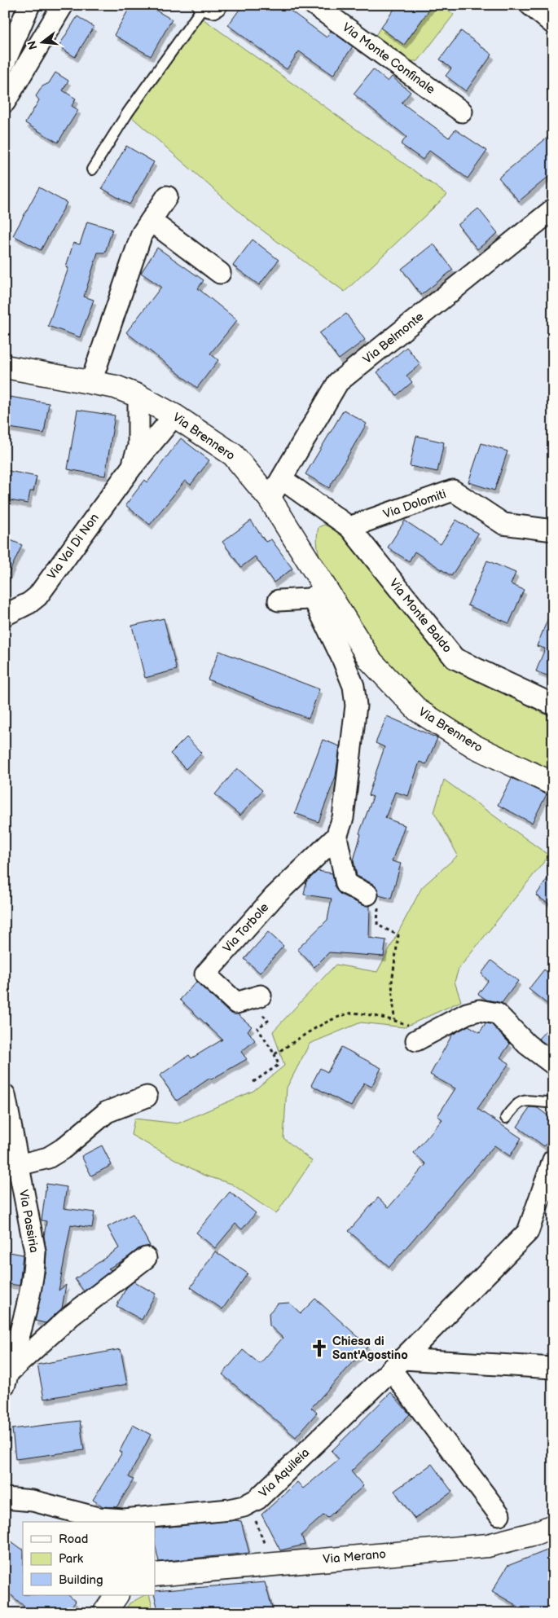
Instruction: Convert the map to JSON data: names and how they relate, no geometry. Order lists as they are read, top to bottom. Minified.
{"streets":{"street":["Via Monte Confinale","Via Belmonte","Via Brennero","Via Dolomiti","Via Val Di Non","Via Monte Baldo","Via Torbole","Via Passiria","Via Aquileia","Via Merano"]},"crossings":[["Via Belmonte","Via Brennero"],["Via Brennero","Via Val Di Non"],["Via Brennero","Via Torbole"],["Via Dolomiti","Via Monte Baldo"]],"places":{"church":["Chiesa di Sant'Agostino"]},"legend":["Road","Park","Building"],"north":"left"}
